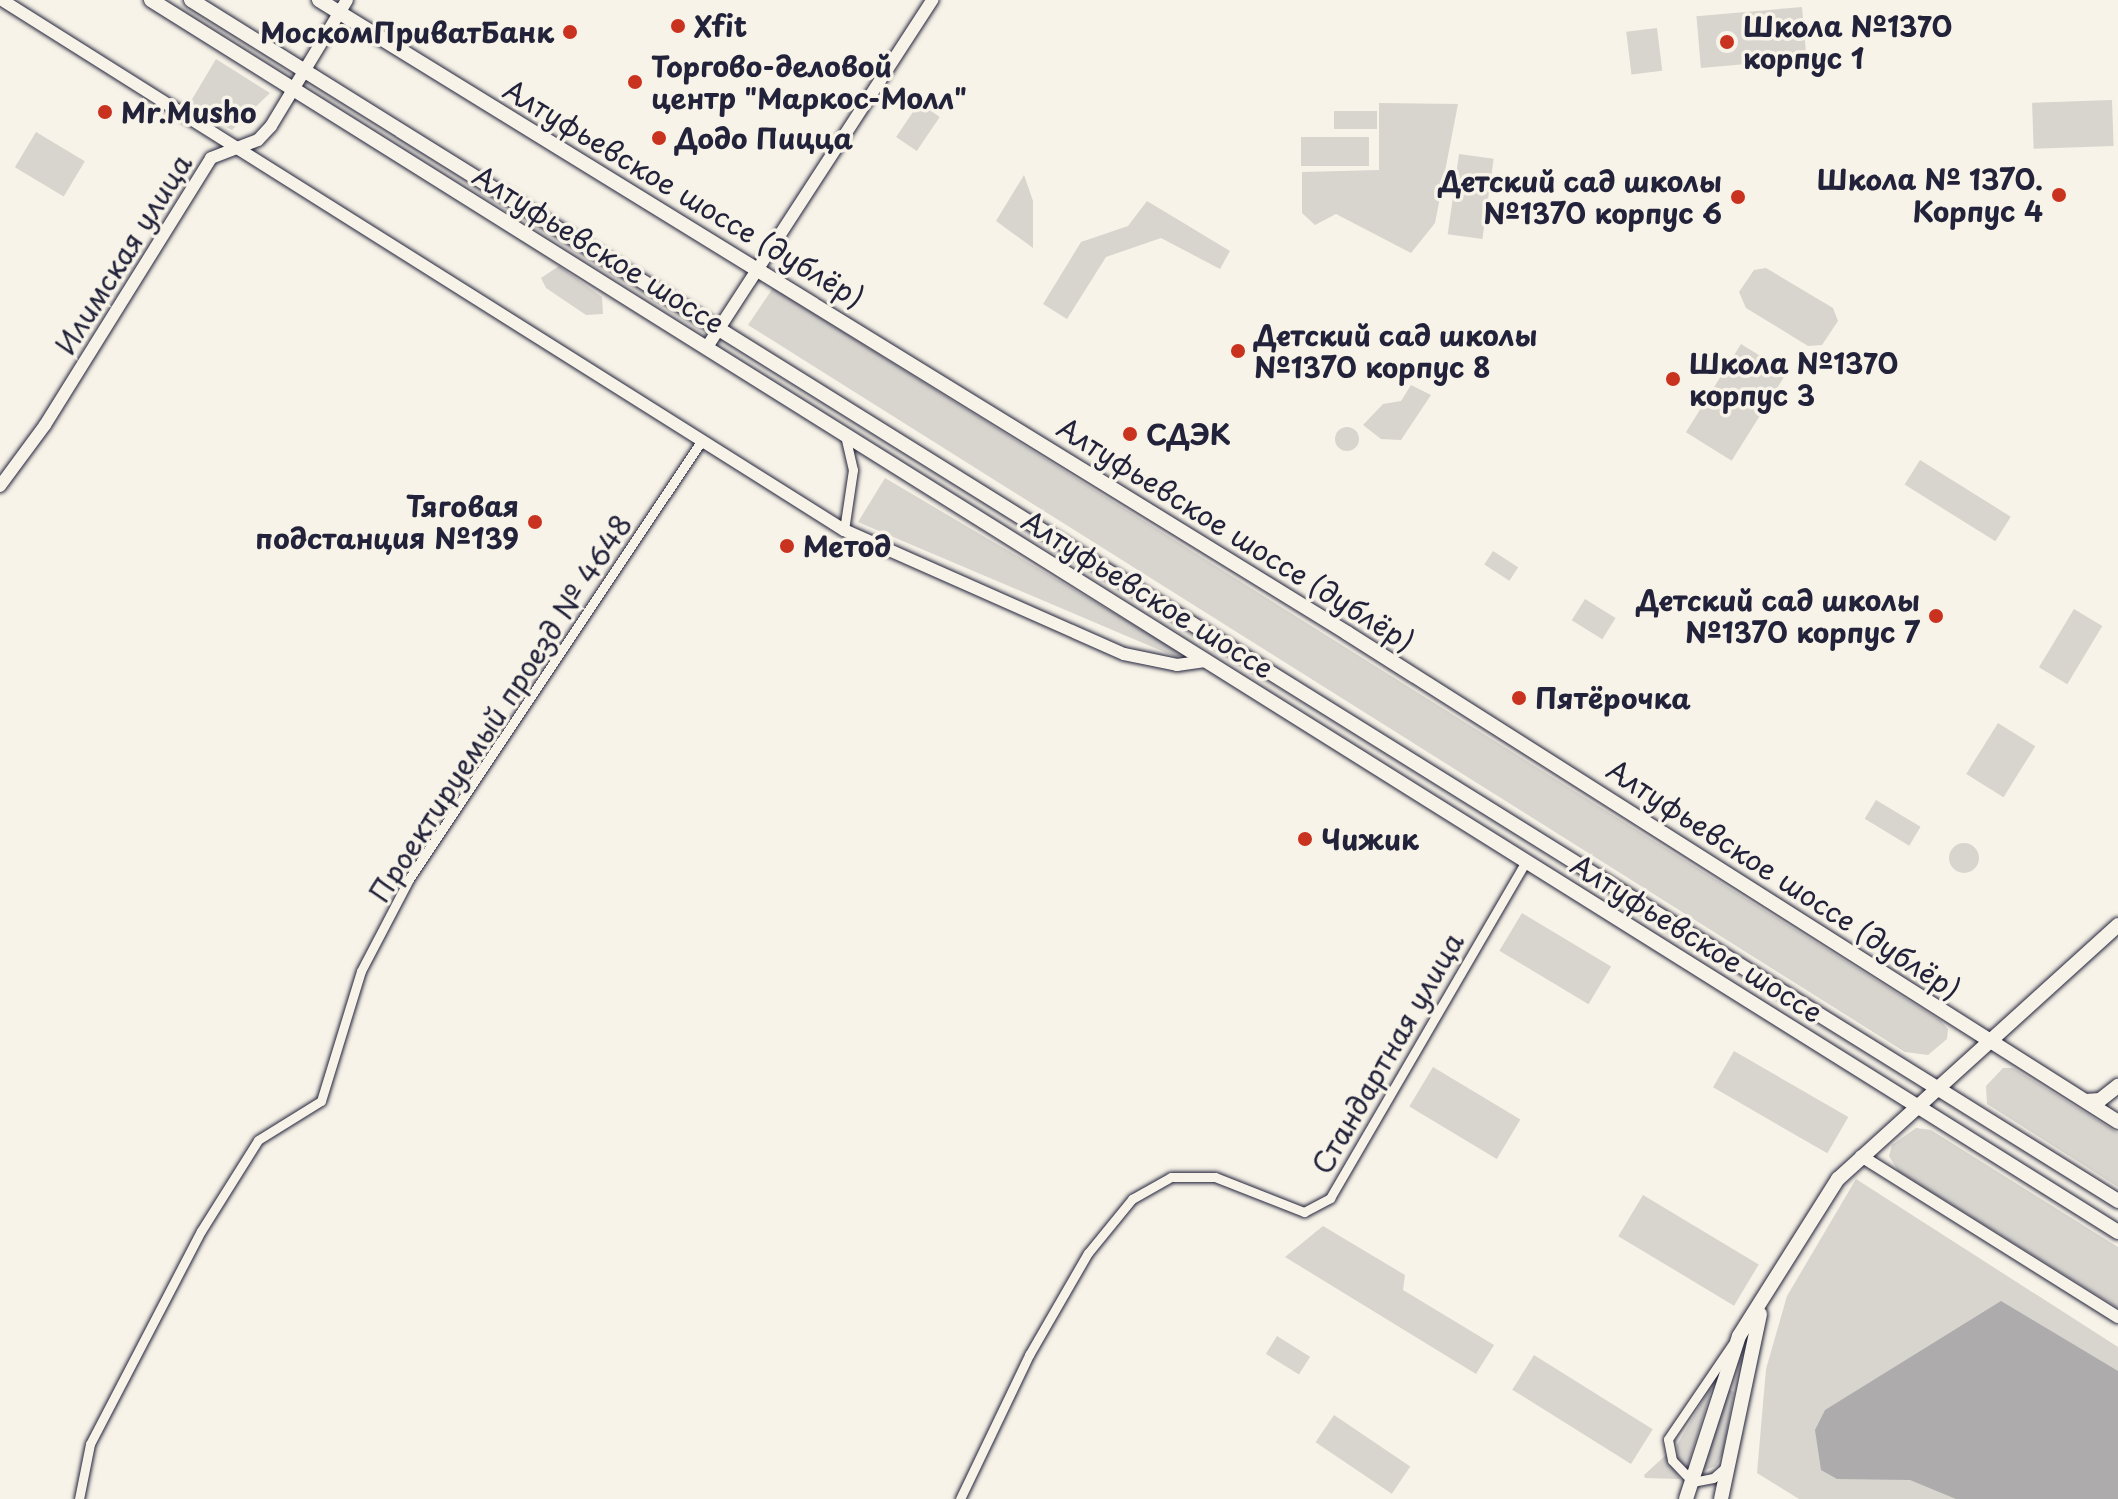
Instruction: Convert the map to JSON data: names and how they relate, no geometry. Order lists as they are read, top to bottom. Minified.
{"streets":{"main road":["Алтуфьевское шоссе (дублёр)","Алтуфьевское шоссе"],"street":["Илимская улица","Проектируемый проезд № 4648","Стандартная улица"]},"crossings":[["Алтуфьевское шоссе (дублёр)","Илимская улица"],["Алтуфьевское шоссе","Илимская улица"],["Алтуфьевское шоссе","Стандартная улица"]],"places":["Xfit","МоскомПриватБанк","Школа №1370 корпус 1","Торгово-деловой центр \"Маркос-Молл\"","Mr.Musho","Додо Пицца","Школа № 1370. Корпус 4","Детский сад школы №1370 корпус 6","Детский сад школы №1370 корпус 8","Школа №1370 корпус 3","СДЭК","Тяговая подстанция №139","Метод","Детский сад школы №1370 корпус 7","Пятёрочка","Чижик"]}
